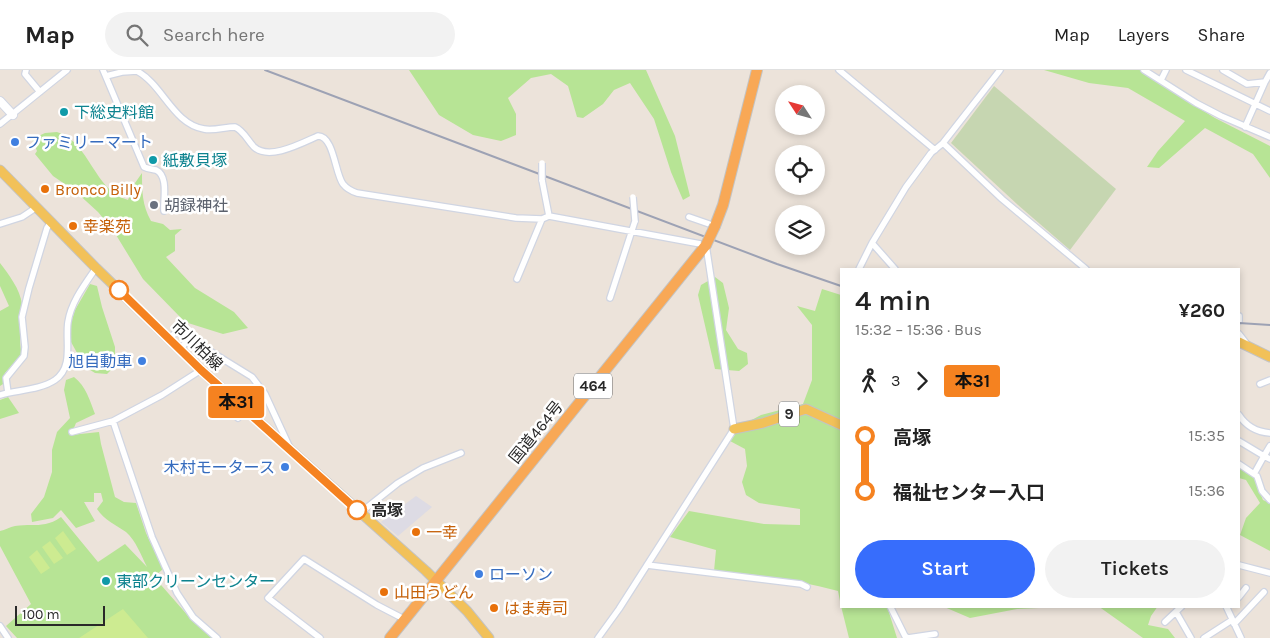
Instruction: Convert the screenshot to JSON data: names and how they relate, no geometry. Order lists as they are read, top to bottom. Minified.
{"streets":{"highway":["464","国道464号"],"main road":["市川柏線","9"]},"crossings":[["市川柏線","国道464号"],["464","国道464号"]],"places":["下総史料館","ファミリーマート","紙敷貝塚","Bronco Billy","胡録神社","幸楽苑","旭自動車","木村モータース","高塚","一幸","ローソン","東部クリーンセンター","山田うどん","はま寿司"],"lines":["bus line 本31"],"scale_bar":"100 m","north":"top left","page":{"header":"Map","search":"Search here","nav":["Map","Layers","Share"],"on_map":"本31","heading":["4 min","15:32 – 15:36 · Bus","¥260"],"legs":["3","本31"],"list":[{"name":"高塚","value":"15:35"},{"name":"福祉センター入口","value":"15:36"}],"buttons":["Start","Tickets"],"scale":"100 m"}}
